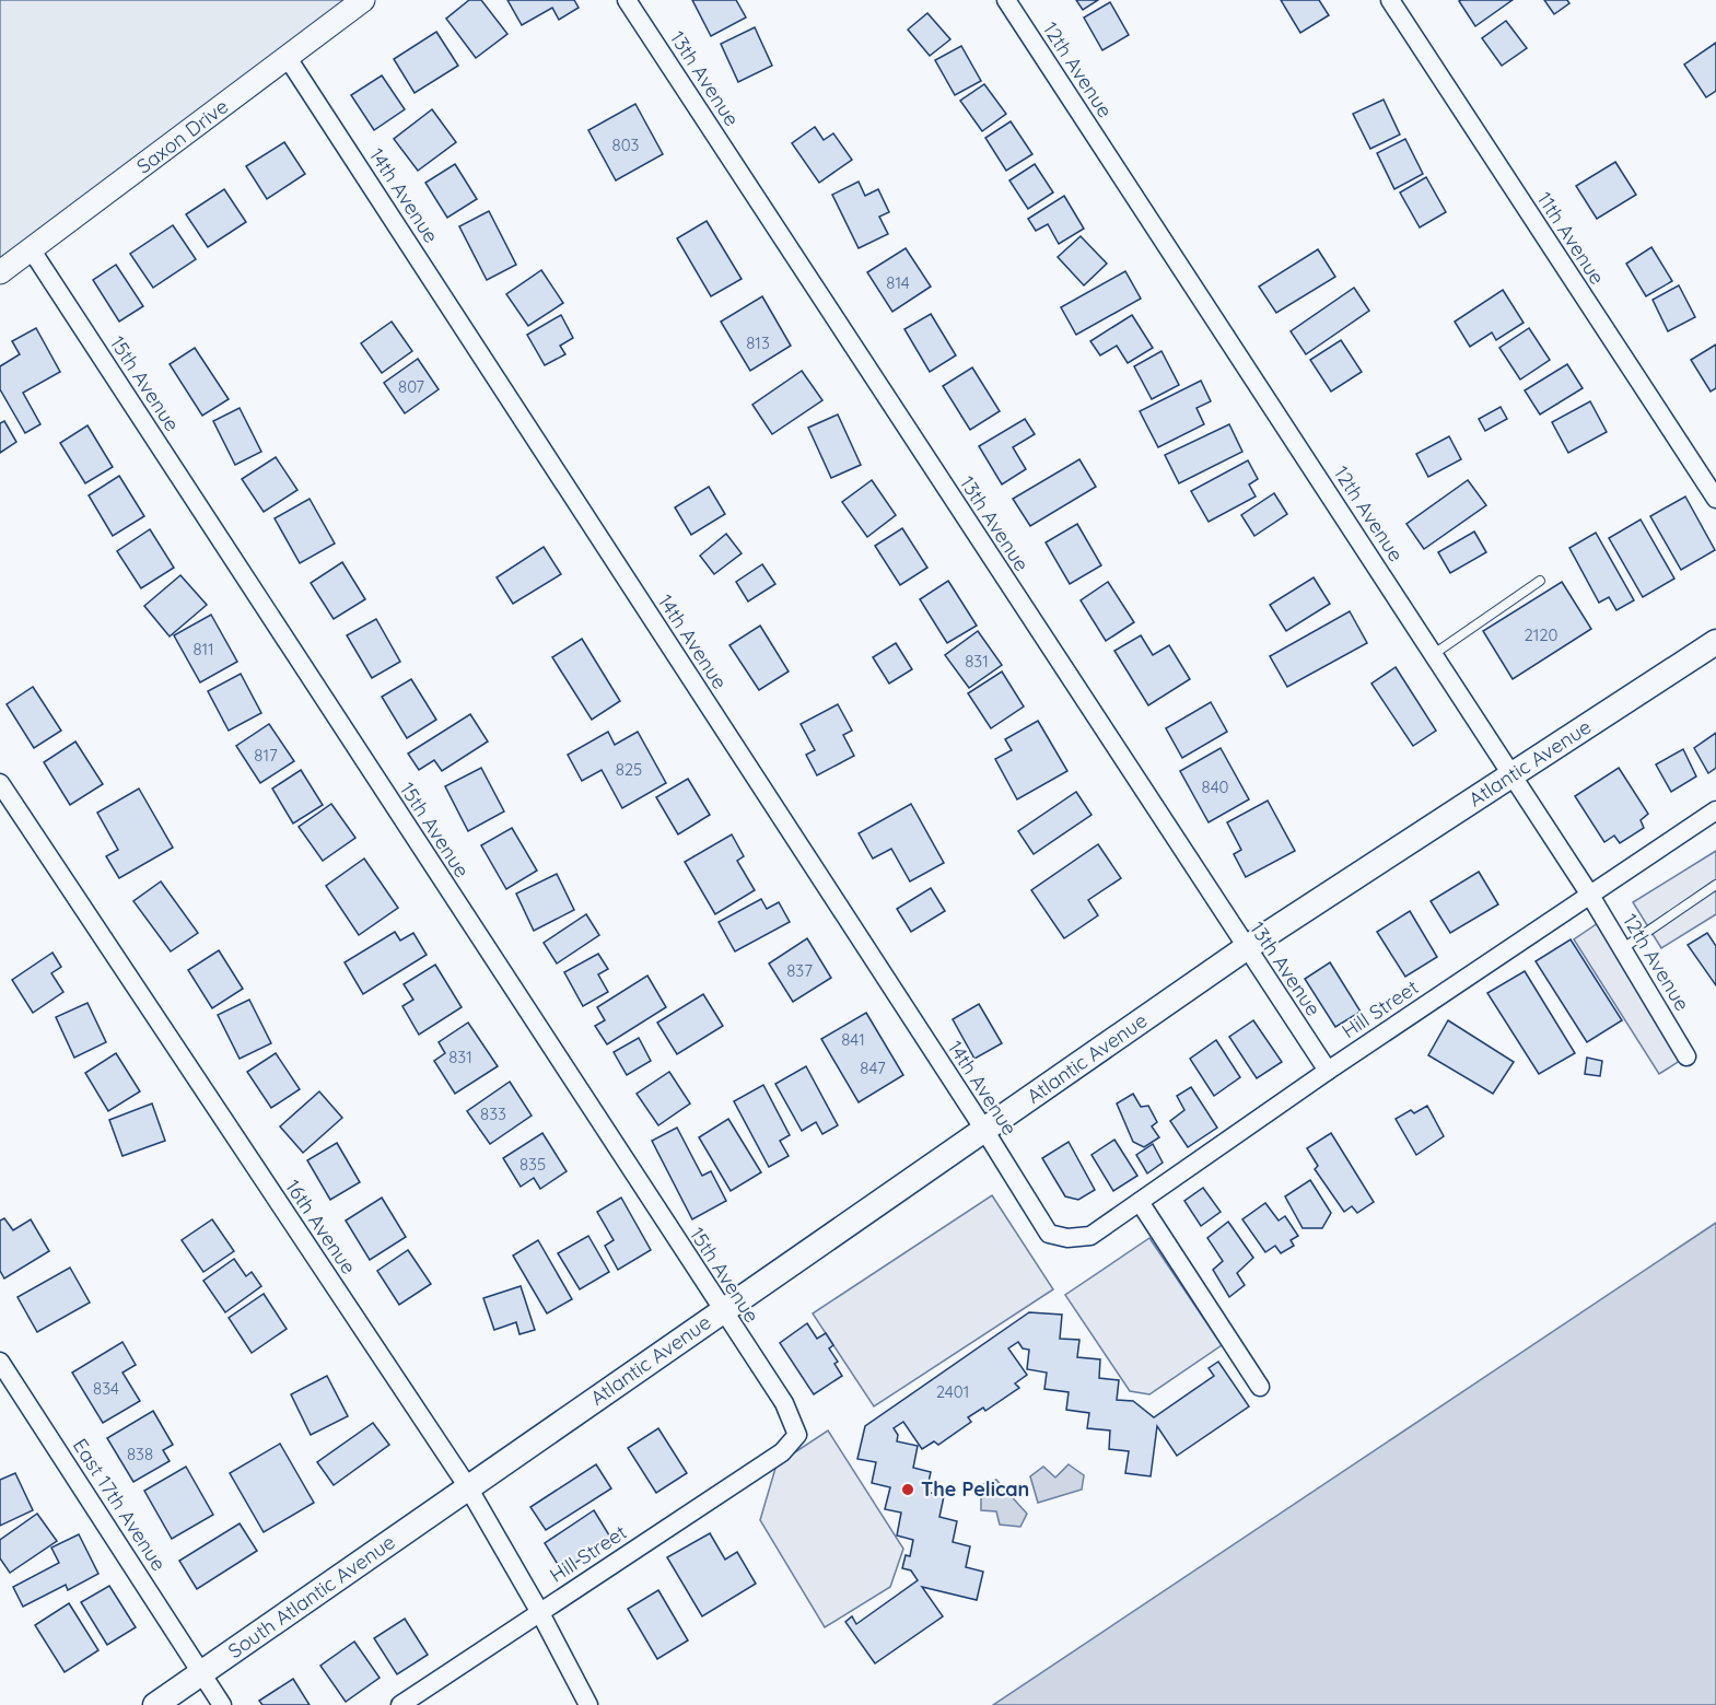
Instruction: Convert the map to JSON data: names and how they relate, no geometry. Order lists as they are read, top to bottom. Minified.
{"streets":{"main road":["Atlantic Avenue","South Atlantic Avenue"],"street":["12th Avenue","13th Avenue","Saxon Drive","14th Avenue","11th Avenue","15th Avenue","Hill Street","16th Avenue","East 17th Avenue"]},"crossings":[["12th Avenue","Atlantic Avenue"],["12th Avenue","Hill Street"],["13th Avenue","Atlantic Avenue"],["13th Avenue","Hill Street"],["Saxon Drive","14th Avenue"],["Saxon Drive","15th Avenue"],["14th Avenue","Atlantic Avenue"],["14th Avenue","Hill Street"],["15th Avenue","Atlantic Avenue"],["15th Avenue","Hill Street"],["Atlantic Avenue","16th Avenue"],["Atlantic Avenue","South Atlantic Avenue"],["Hill Street","16th Avenue"],["16th Avenue","South Atlantic Avenue"],["East 17th Avenue","South Atlantic Avenue"]],"places":["The Pelican"],"house_numbers":["803","814","813","807","2120","811","831","817","825","840","837","841","831","847","833","835","834","2401","838"]}
